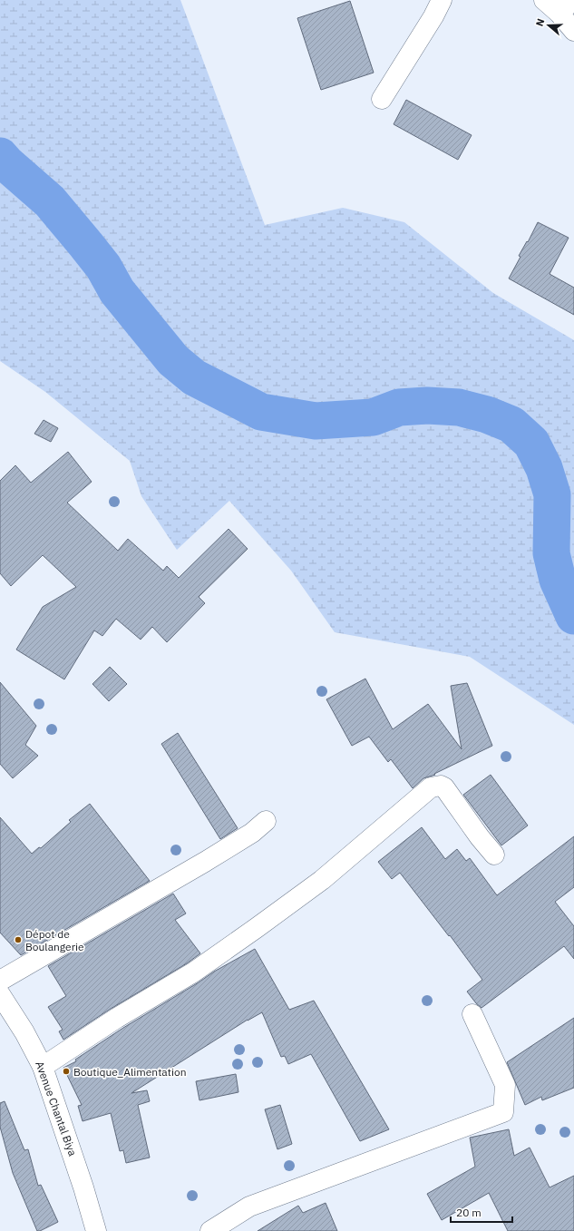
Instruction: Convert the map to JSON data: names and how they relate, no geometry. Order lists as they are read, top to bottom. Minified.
{"streets":{"street":["Avenue Chantal Biya"]},"places":["Dépot de Boulangerie","Boutique_Alimentation"],"scale_bar":"20 m","north":"left"}
